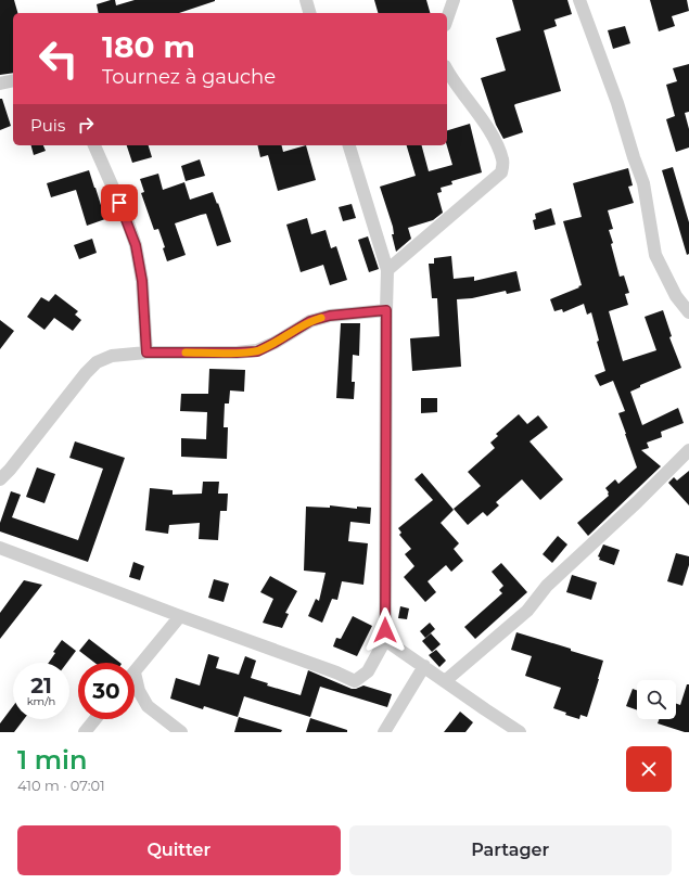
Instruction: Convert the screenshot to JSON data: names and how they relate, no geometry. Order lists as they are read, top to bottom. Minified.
{"page":{"turn":["180 m","Tournez à gauche"],"then":"Puis","speed":"21 km/h","limit":"30","heading":["1 min","410 m · 07:01"],"buttons":["Quitter","Partager"]}}
